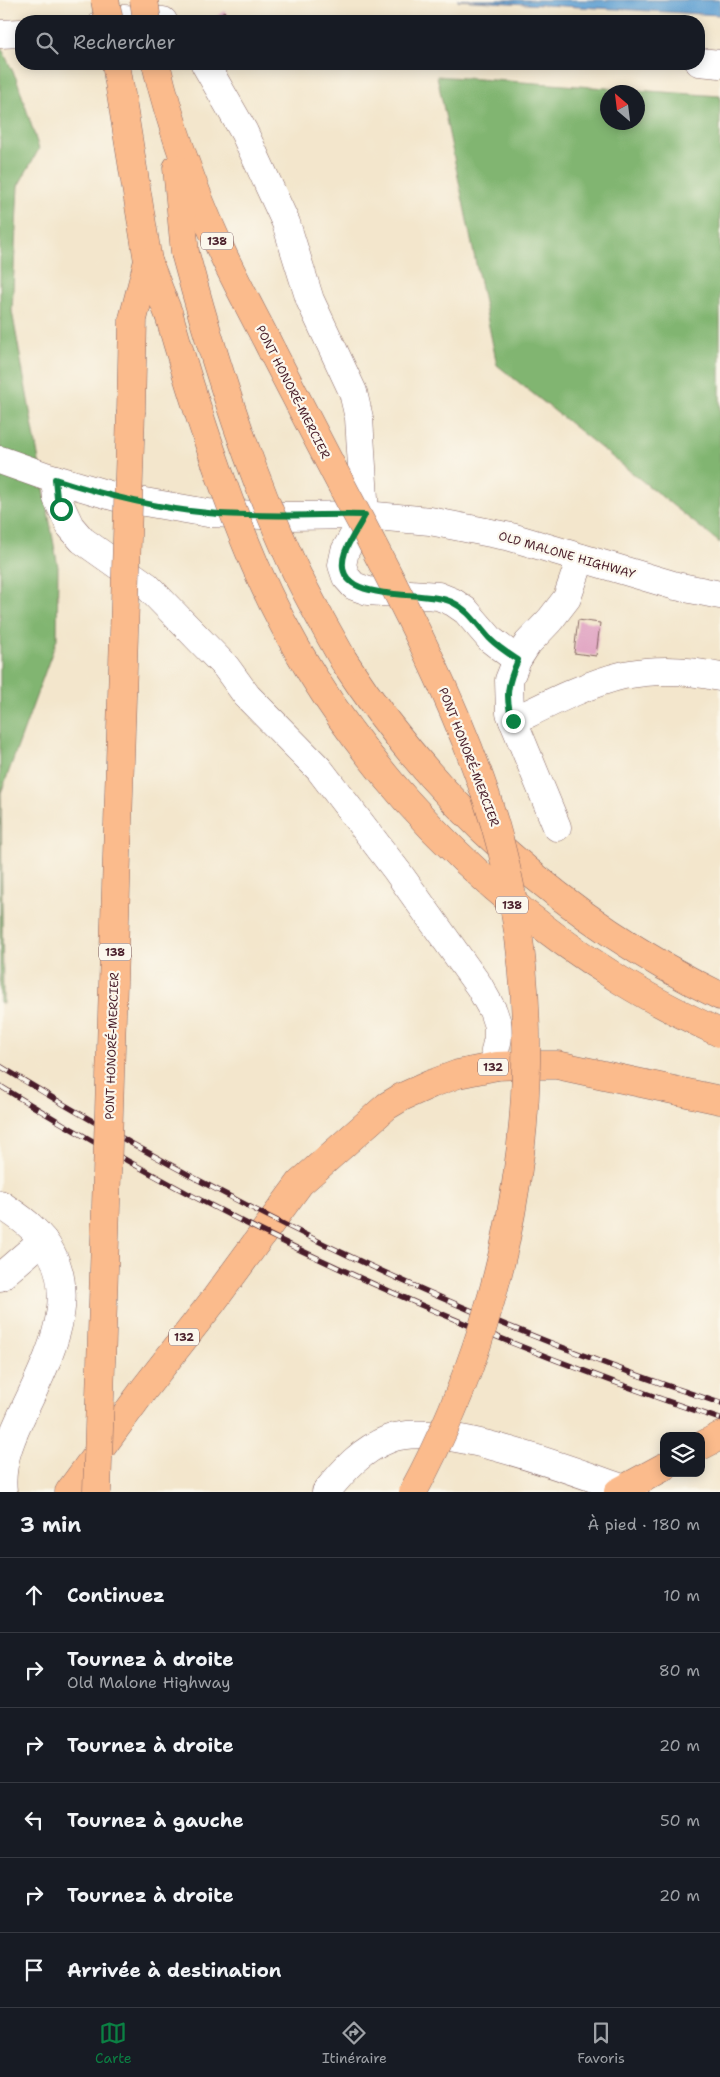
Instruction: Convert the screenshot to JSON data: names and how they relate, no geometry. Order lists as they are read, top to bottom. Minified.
{"streets":{"highway":["138","PONT HONORÉ-MERCIER","132"],"street":["OLD MALONE HIGHWAY"]},"north":"top left","page":{"search":"Rechercher","heading":["3 min","À pied · 180 m"],"list":[["Continuez","10 m"],["Tournez à droite","Old Malone Highway","80 m"],["Tournez à droite","20 m"],["Tournez à gauche","50 m"],["Tournez à droite","20 m"],"Arrivée à destination"],"nav":["Carte","Itinéraire","Favoris"]}}
